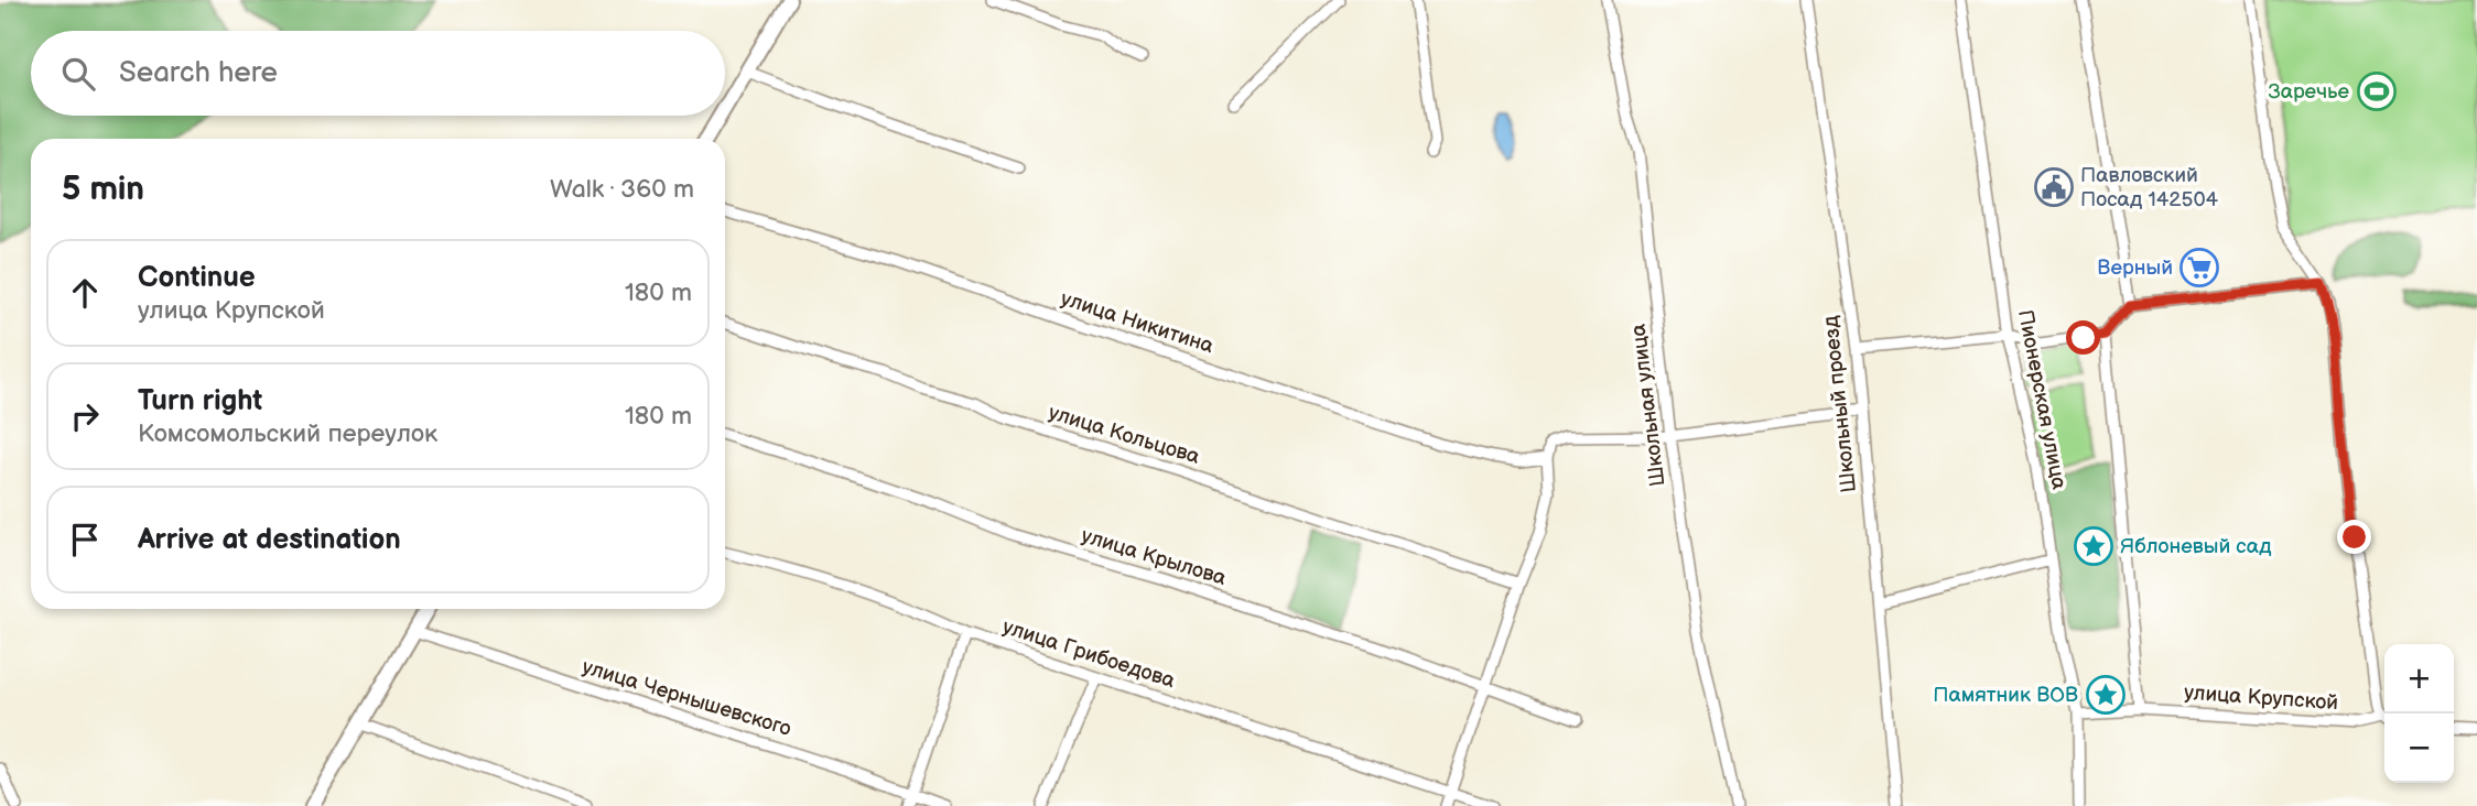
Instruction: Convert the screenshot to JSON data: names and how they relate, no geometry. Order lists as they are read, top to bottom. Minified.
{"streets":{"street":["улица Никитина","Пионерская улица","Школьный проезд","Школьная улица","улица Кольцова","улица Крылова","улица Грибоедова","улица Чернышевского","улица Крупской"]},"crossings":[["Пионерская улица","улица Крупской"]],"places":{"sports":["Заречье"],"public building":["Павловский Посад 142504"],"supermarket":["Верный"],"place":["Яблоневый сад","Памятник ВОВ"]},"page":{"search":"Search here","heading":["5 min","Walk · 360 m"],"list":[["Continue","улица Крупской","180 m"],["Turn right","Комсомольский переулок","180 m"],"Arrive at destination"],"map_buttons":["+","−"]}}
